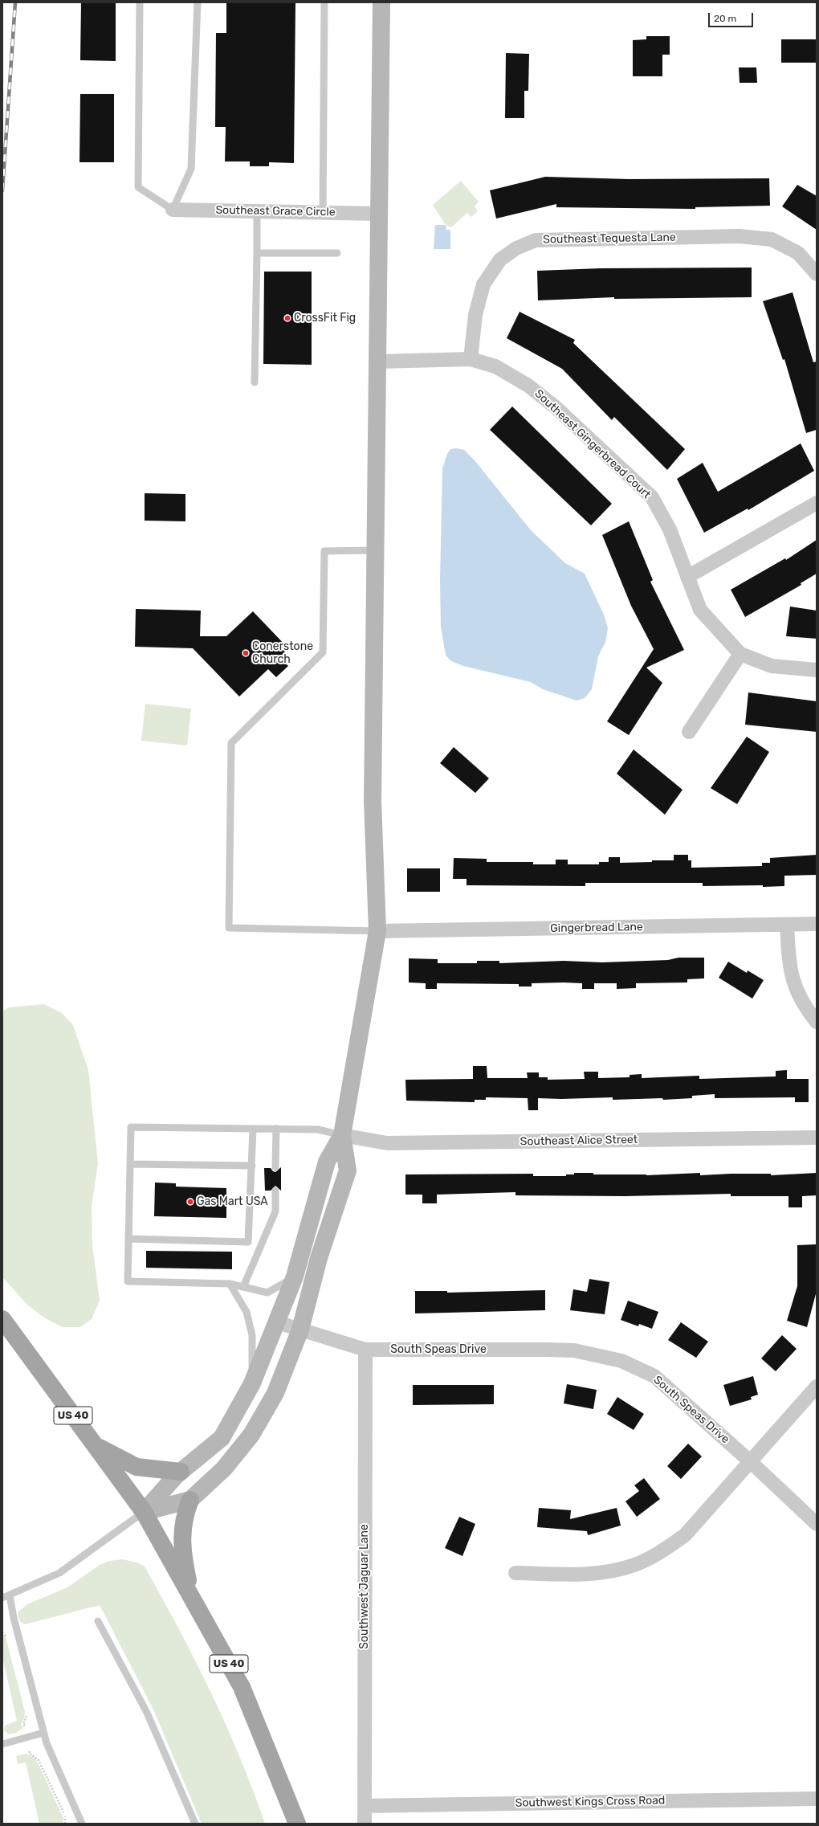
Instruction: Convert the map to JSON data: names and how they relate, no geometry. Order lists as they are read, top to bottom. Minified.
{"streets":{"main road":["US 40"],"street":["Southeast Grace Circle","Southeast Tequesta Lane","Southeast Gingerbread Court","Gingerbread Lane","Southeast Alice Street","South Speas Drive","Southwest Jaguar Lane","Southwest Kings Cross Road"]},"crossings":[["Southeast Tequesta Lane","Southeast Gingerbread Court"],["South Speas Drive","Southwest Jaguar Lane"],["Southwest Jaguar Lane","Southwest Kings Cross Road"]],"places":["CrossFit Fig","Conerstone Church","Gas Mart USA"],"scale_bar":"20 m"}
